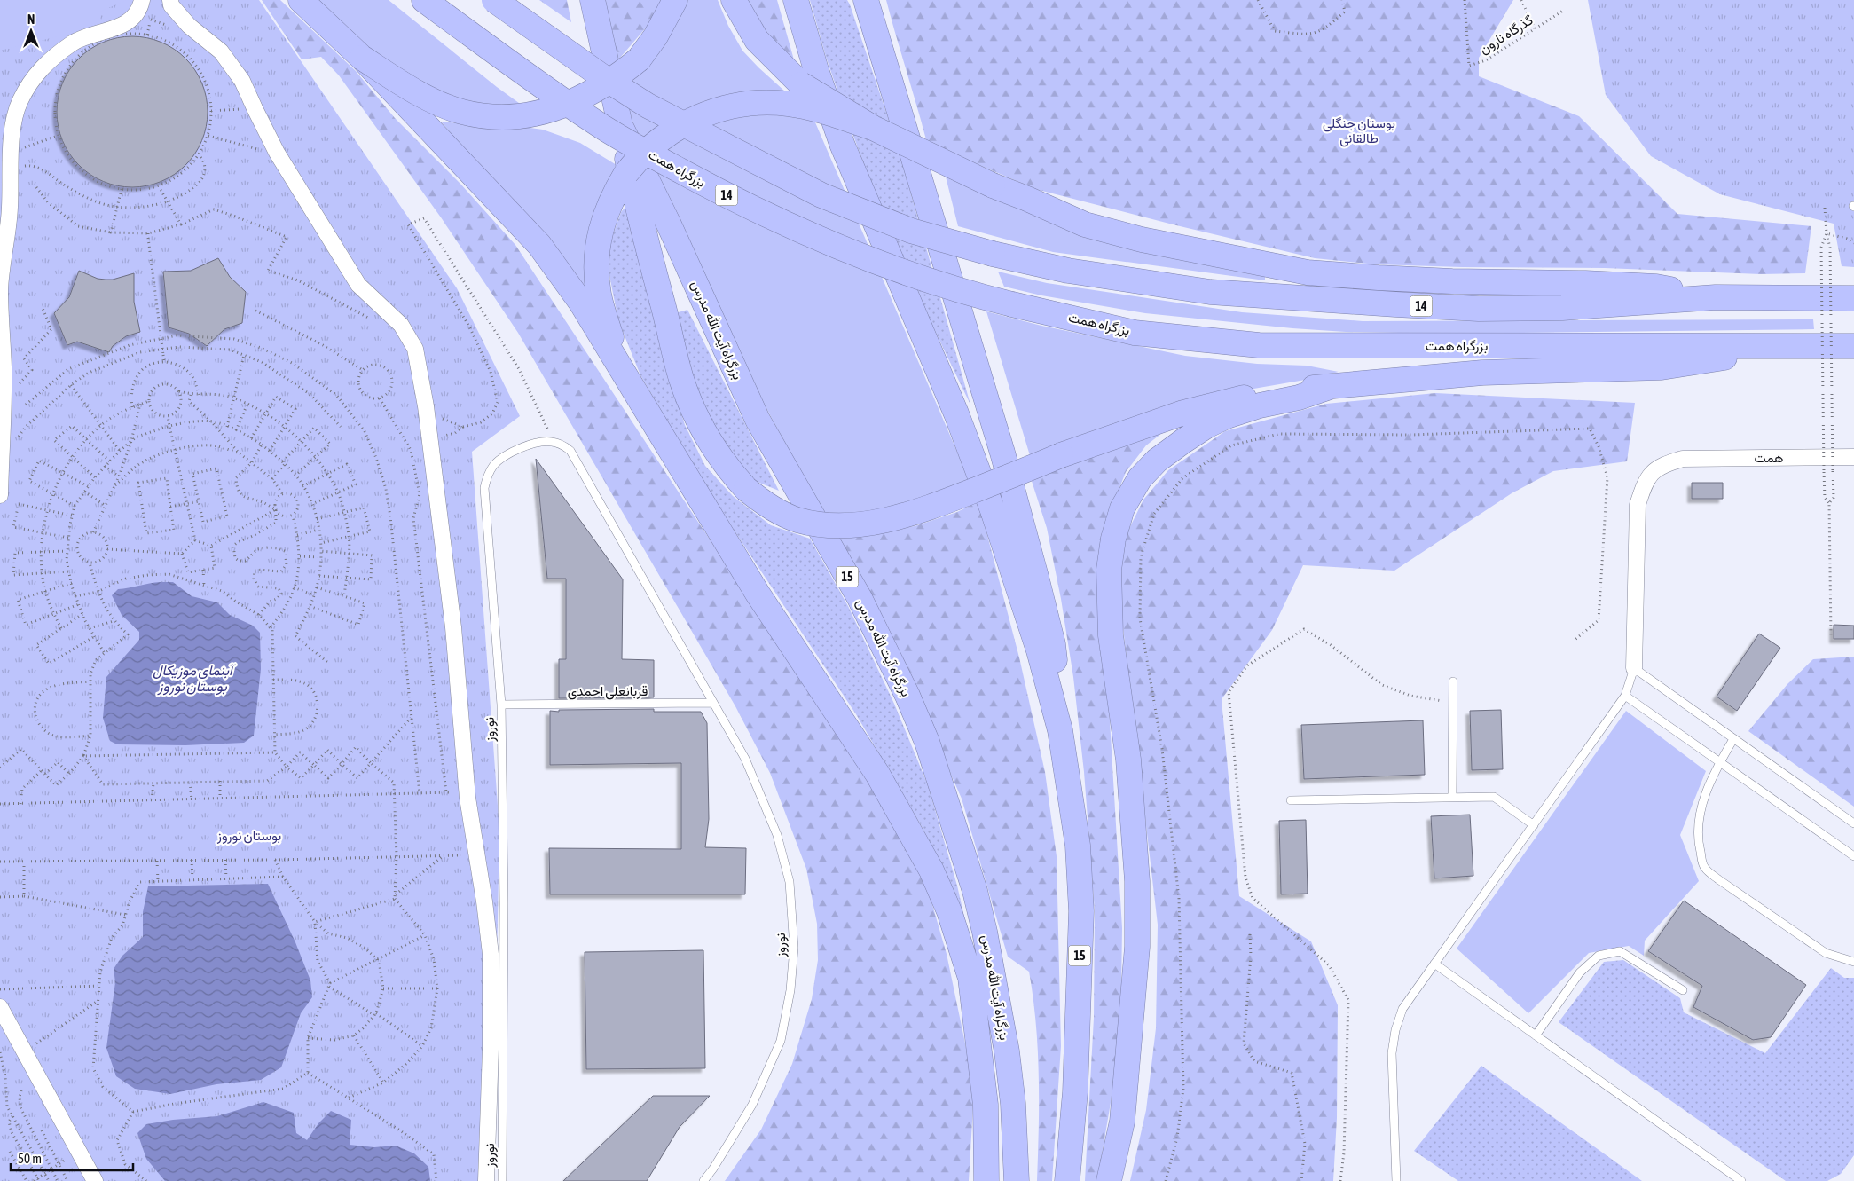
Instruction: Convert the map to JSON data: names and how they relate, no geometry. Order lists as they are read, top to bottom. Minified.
{"streets":{"highway":["بزرگراه همت","14","بزرگراه آیت الله مدرس","15"],"street":["همت"],"lane":["قربانعلی احمدی","نوروز"],"path":["گذرگاه نارون"]},"crossings":[["قربانعلی احمدی","نوروز"]],"water":["آبنمای موزیکال بوستان نوروز"],"parks":["بوستان جنگلی طالقانی","بوستان نوروز"],"scale_bar":"50 m","north":"top"}
